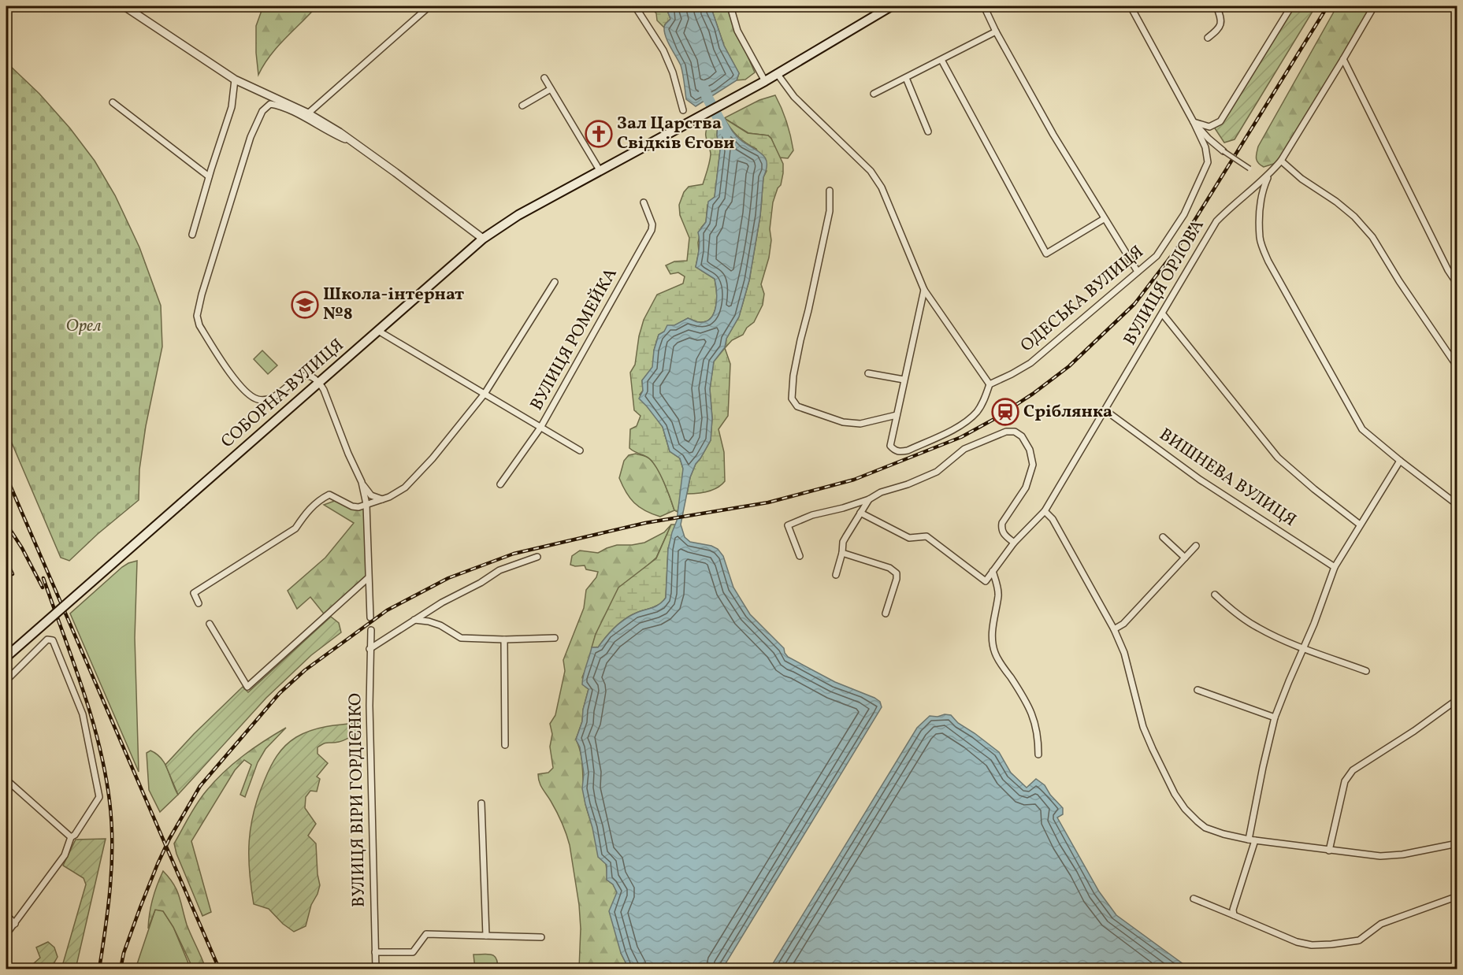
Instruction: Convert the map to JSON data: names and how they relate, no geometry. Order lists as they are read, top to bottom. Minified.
{"streets":{"main road":["СОБОРНА ВУЛИЦЯ"],"street":["ВУЛИЦЯ ОРЛОВА","ОДЕСЬКА ВУЛИЦЯ","ВУЛИЦЯ РОМЕЙКА","ВИШНЕВА ВУЛИЦЯ","ВУЛИЦЯ ВІРИ ГОРДІЄНКО"]},"crossings":[["ВУЛИЦЯ ОРЛОВА","ВИШНЕВА ВУЛИЦЯ"]],"parks":["Орел"],"places":{"church":["Зал Царства Свідків Єгови"],"school or university":["Школа-інтернат №8"],"station":["Сріблянка"]}}
